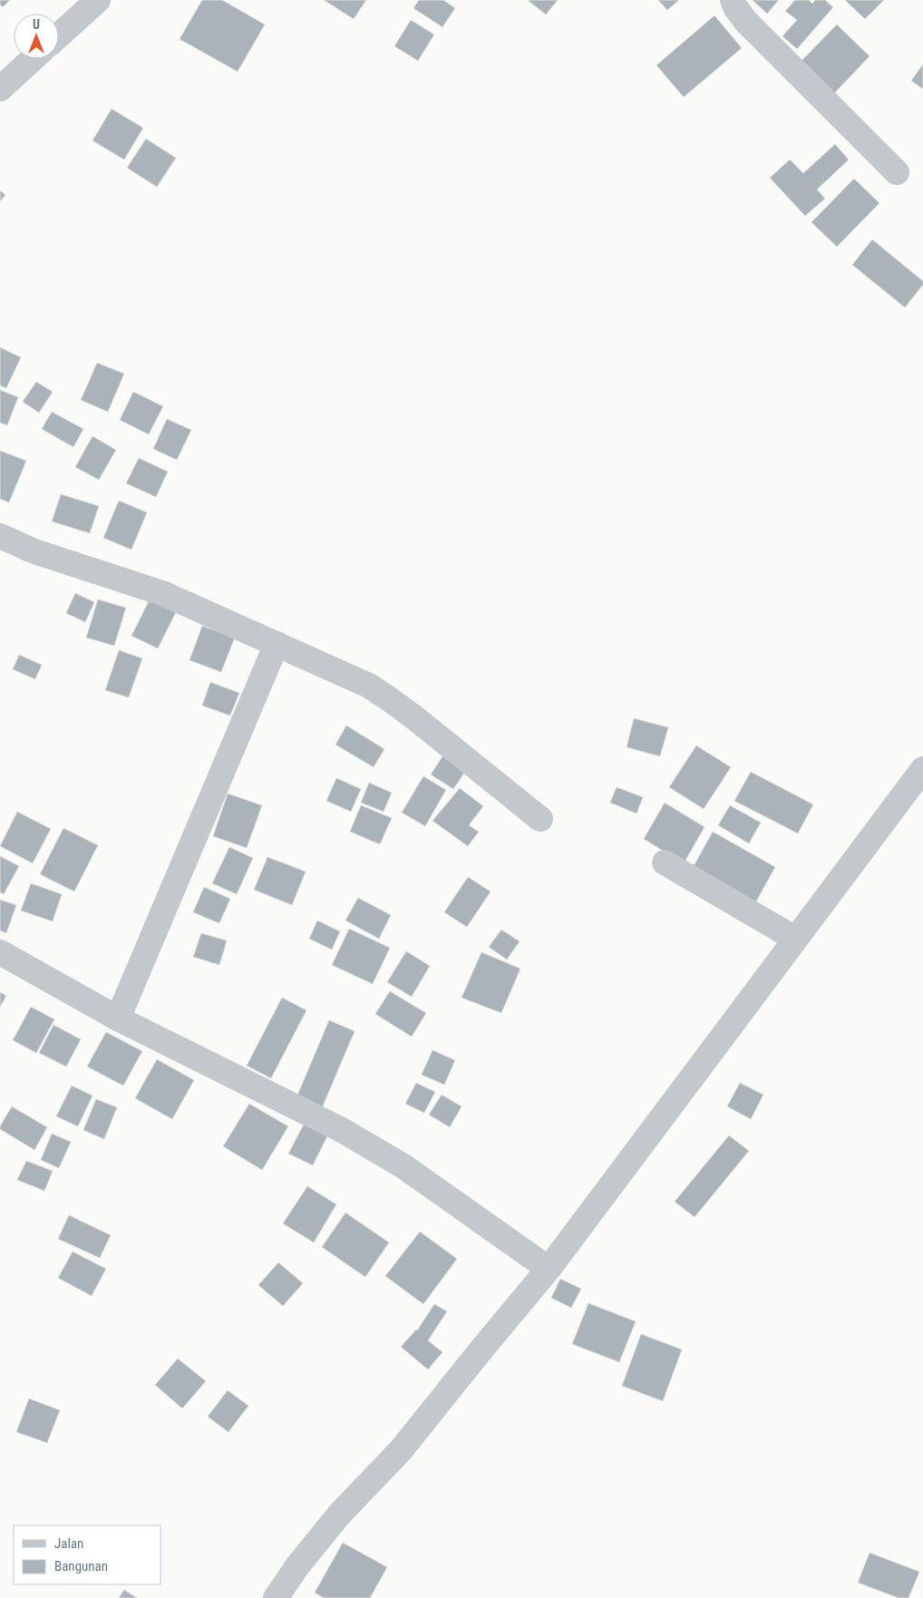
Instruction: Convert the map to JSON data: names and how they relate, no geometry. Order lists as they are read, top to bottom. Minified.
{"legend":["Jalan","Bangunan"],"north":"top"}
